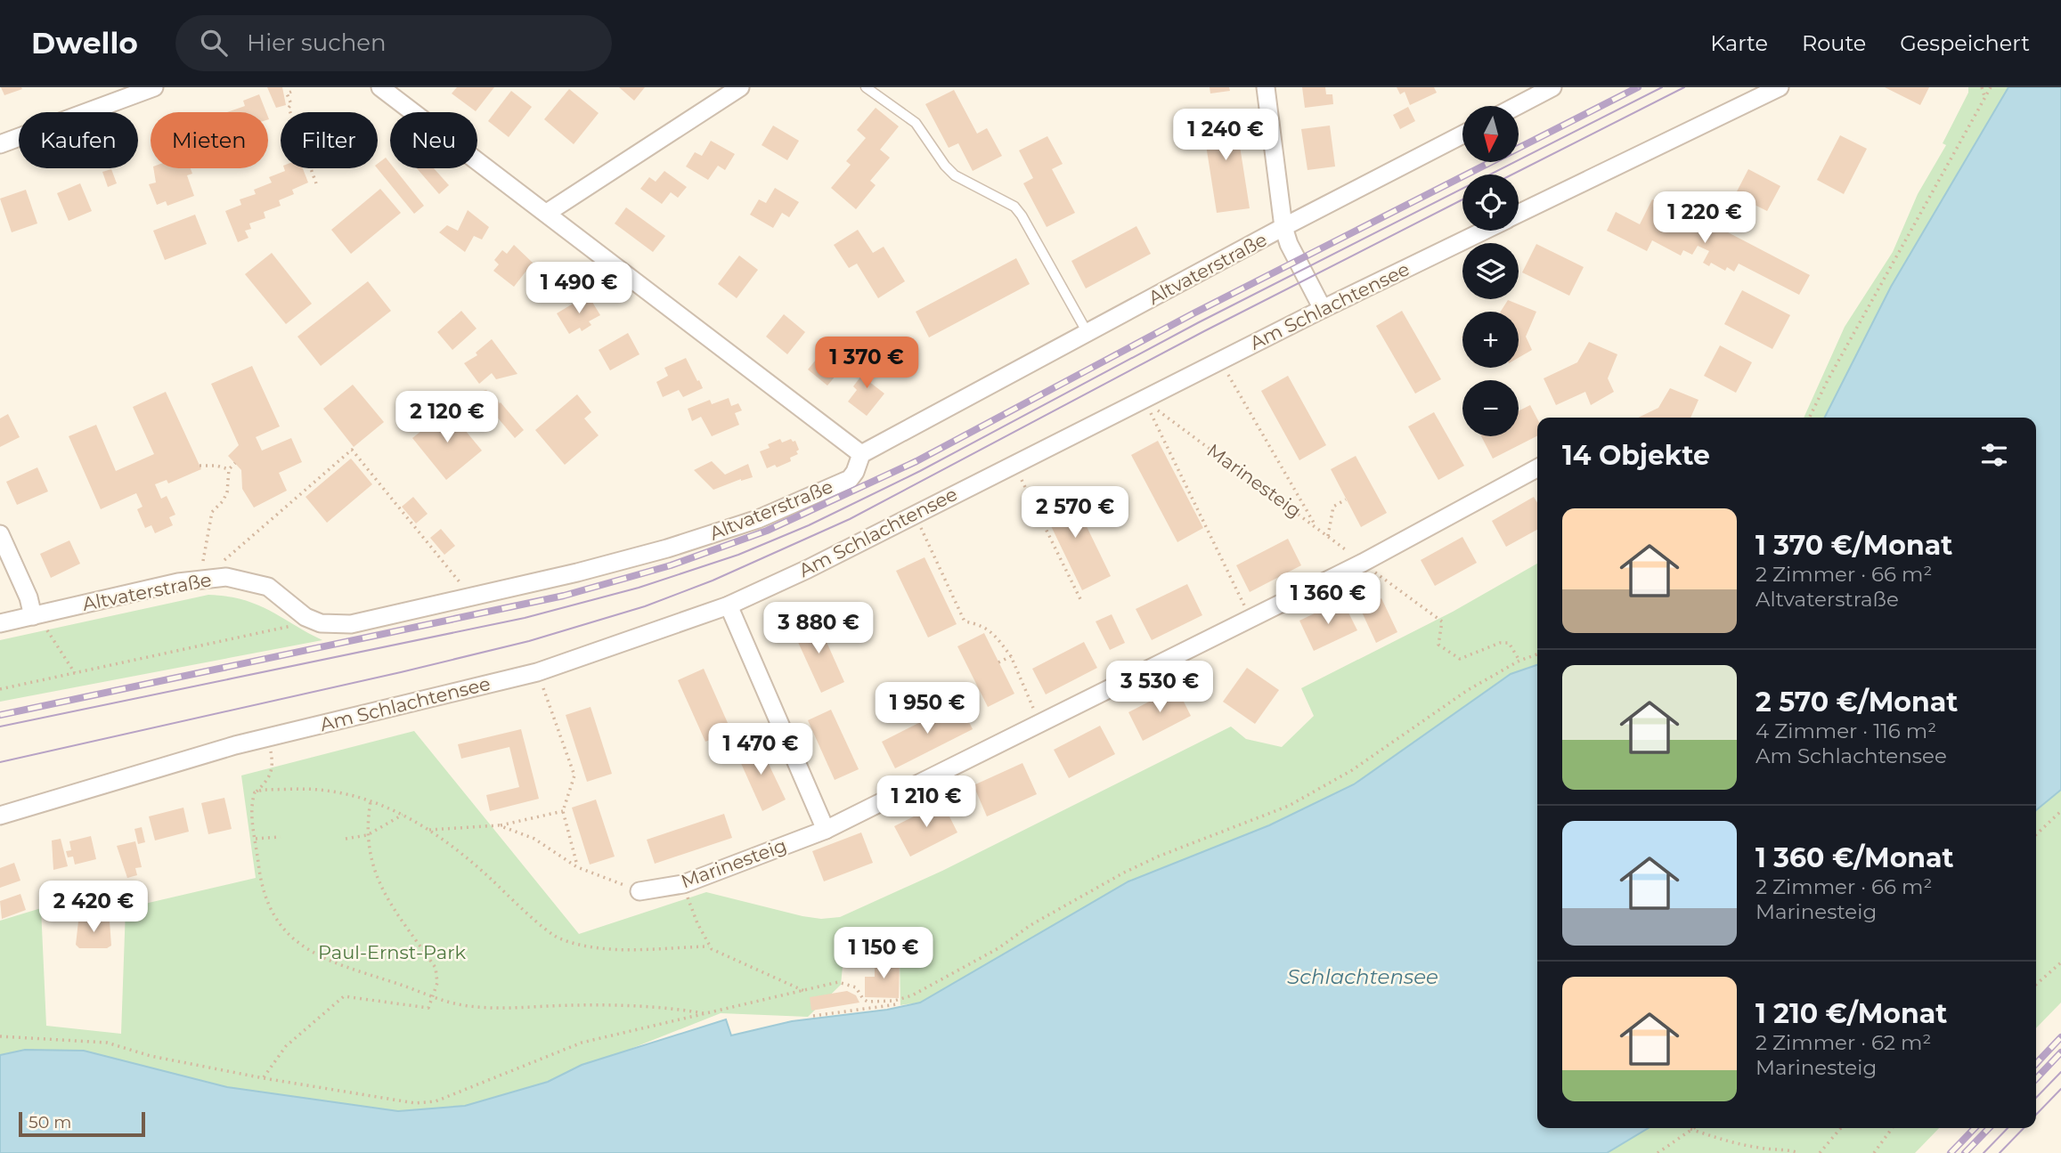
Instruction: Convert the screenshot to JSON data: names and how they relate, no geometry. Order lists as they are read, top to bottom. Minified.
{"streets":{"street":["Altvaterstraße","Am Schlachtensee","Marinesteig"]},"crossings":[["Am Schlachtensee","Marinesteig"]],"water":["Schlachtensee"],"parks":["Paul-Ernst-Park"],"scale_bar":"50 m","north":"bottom","page":{"header":"Dwello","search":"Hier suchen","nav":["Karte","Route","Gespeichert"],"map_buttons":["+","−"],"price":["1 240 €","1 220 €","1 490 €","1 370 €","2 120 €","2 570 €","1 360 €","3 880 €","3 530 €","1 950 €","1 470 €","1 210 €","2 420 €","1 150 €"],"chip":["Kaufen","Mieten","Filter","Neu"],"heading":"14 Objekte","list":[{"name":"1 370 €/Monat","note":"2 Zimmer · 66 m² · Altvaterstraße"},{"name":"2 570 €/Monat","note":"4 Zimmer · 116 m² · Am Schlachtensee"},{"name":"1 360 €/Monat","note":"2 Zimmer · 66 m² · Marinesteig"},{"name":"1 210 €/Monat","note":"2 Zimmer · 62 m² · Marinesteig"}],"scale":"50 m"}}
